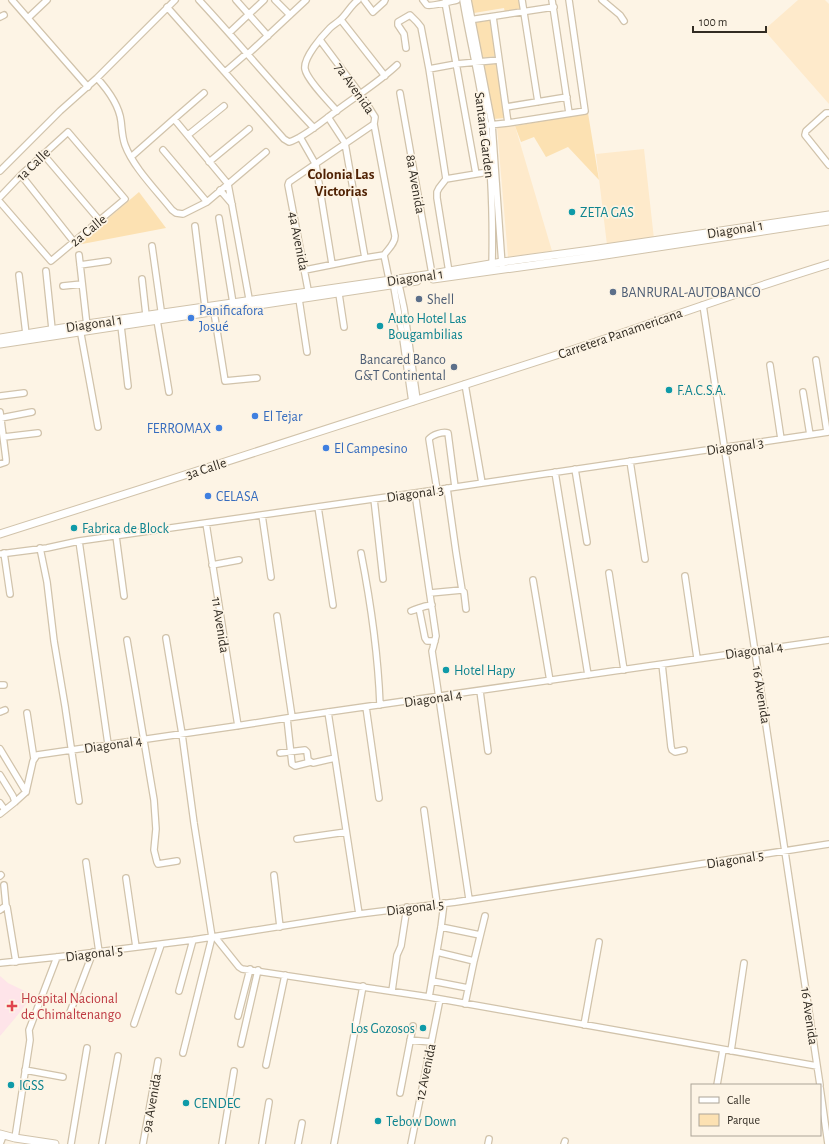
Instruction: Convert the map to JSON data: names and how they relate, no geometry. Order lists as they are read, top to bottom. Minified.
{"streets":{"main road":["Diagonal 1","Carretera Panamericana","3a Calle"],"street":["7a Avenida","Santana Garden","1a Calle","8a Avenida","2a Calle","4a Avenida","Diagonal 3","11 Avenida","Diagonal 4","16 Avenida","Diagonal 5","12 Avenida","9a Avenida"]},"crossings":[["Santana Garden","Diagonal 1"],["1a Calle","2a Calle"],["8a Avenida","Diagonal 1"],["Diagonal 1","4a Avenida"],["Carretera Panamericana","3a Calle"],["Carretera Panamericana","16 Avenida"],["Diagonal 3","11 Avenida"],["Diagonal 3","16 Avenida"],["11 Avenida","Diagonal 4"],["Diagonal 4","16 Avenida"],["16 Avenida","Diagonal 5"]],"districts":["Colonia Las Victorias"],"places":{"other":["ZETA GAS","BANRURAL-AUTOBANCO","Shell","Panificafora Josué","Auto Hotel Las Bougambilias","Bancared Banco G&T Continental","F.A.C.S.A.","El Tejar","FERROMAX","El Campesino","CELASA","Fabrica de Block","Hotel Hapy","Los Gozosos","IGSS","CENDEC","Tebow Down"],"health":["Hospital Nacional de Chimaltenango"]},"legend":["Calle","Parque"],"scale_bar":"100 m"}
